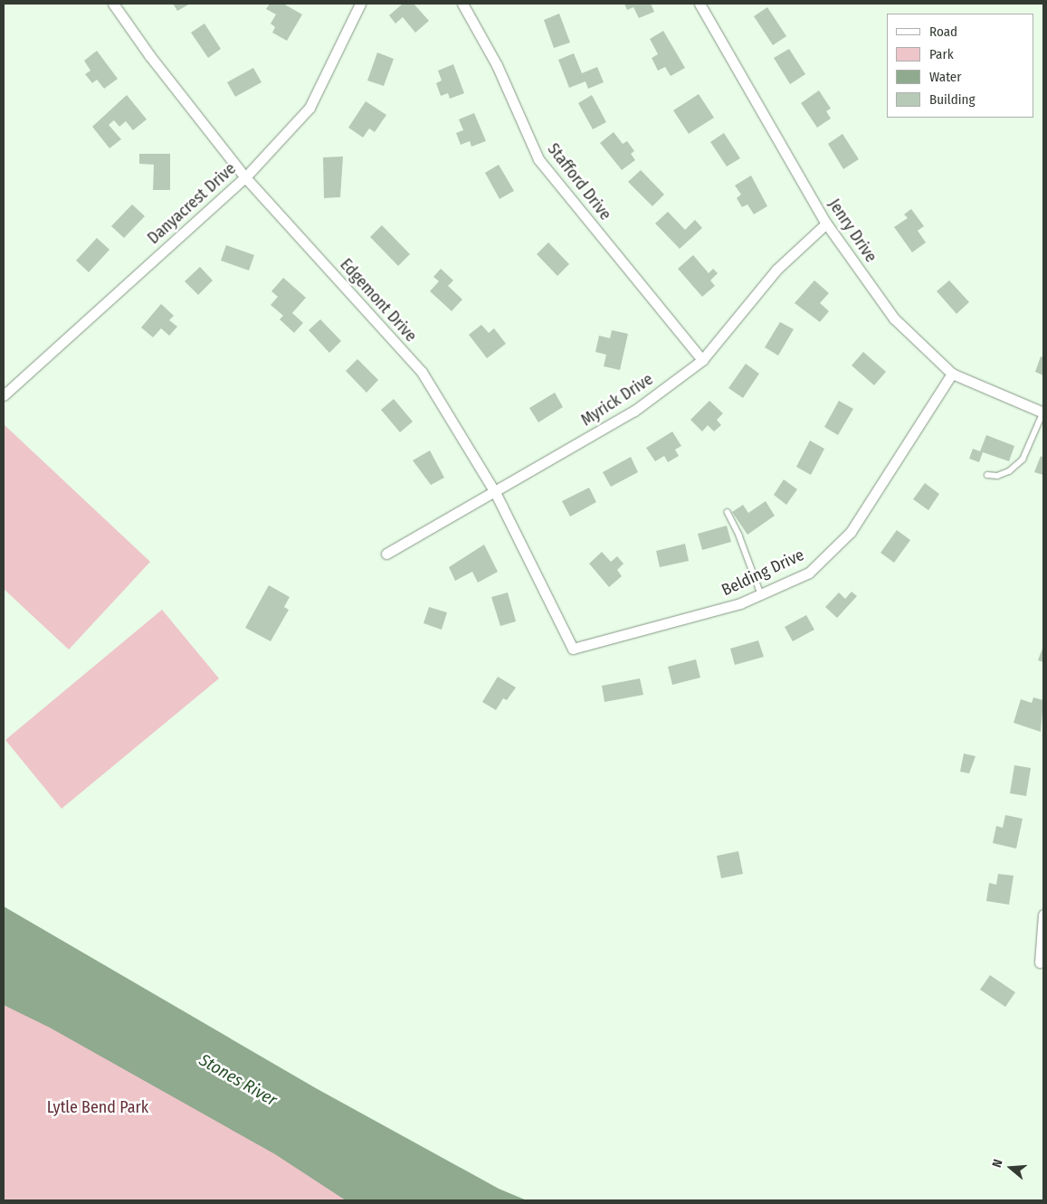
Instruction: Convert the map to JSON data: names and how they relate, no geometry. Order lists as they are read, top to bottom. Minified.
{"streets":{"street":["Stafford Drive","Danyacrest Drive","Jenry Drive","Edgemont Drive","Myrick Drive","Belding Drive"]},"crossings":[["Stafford Drive","Myrick Drive"],["Danyacrest Drive","Edgemont Drive"],["Jenry Drive","Myrick Drive"],["Jenry Drive","Belding Drive"],["Edgemont Drive","Myrick Drive"],["Edgemont Drive","Belding Drive"]],"water":["Stones River"],"parks":["Lytle Bend Park"],"legend":["Road","Park","Water","Building"],"north":"left"}
